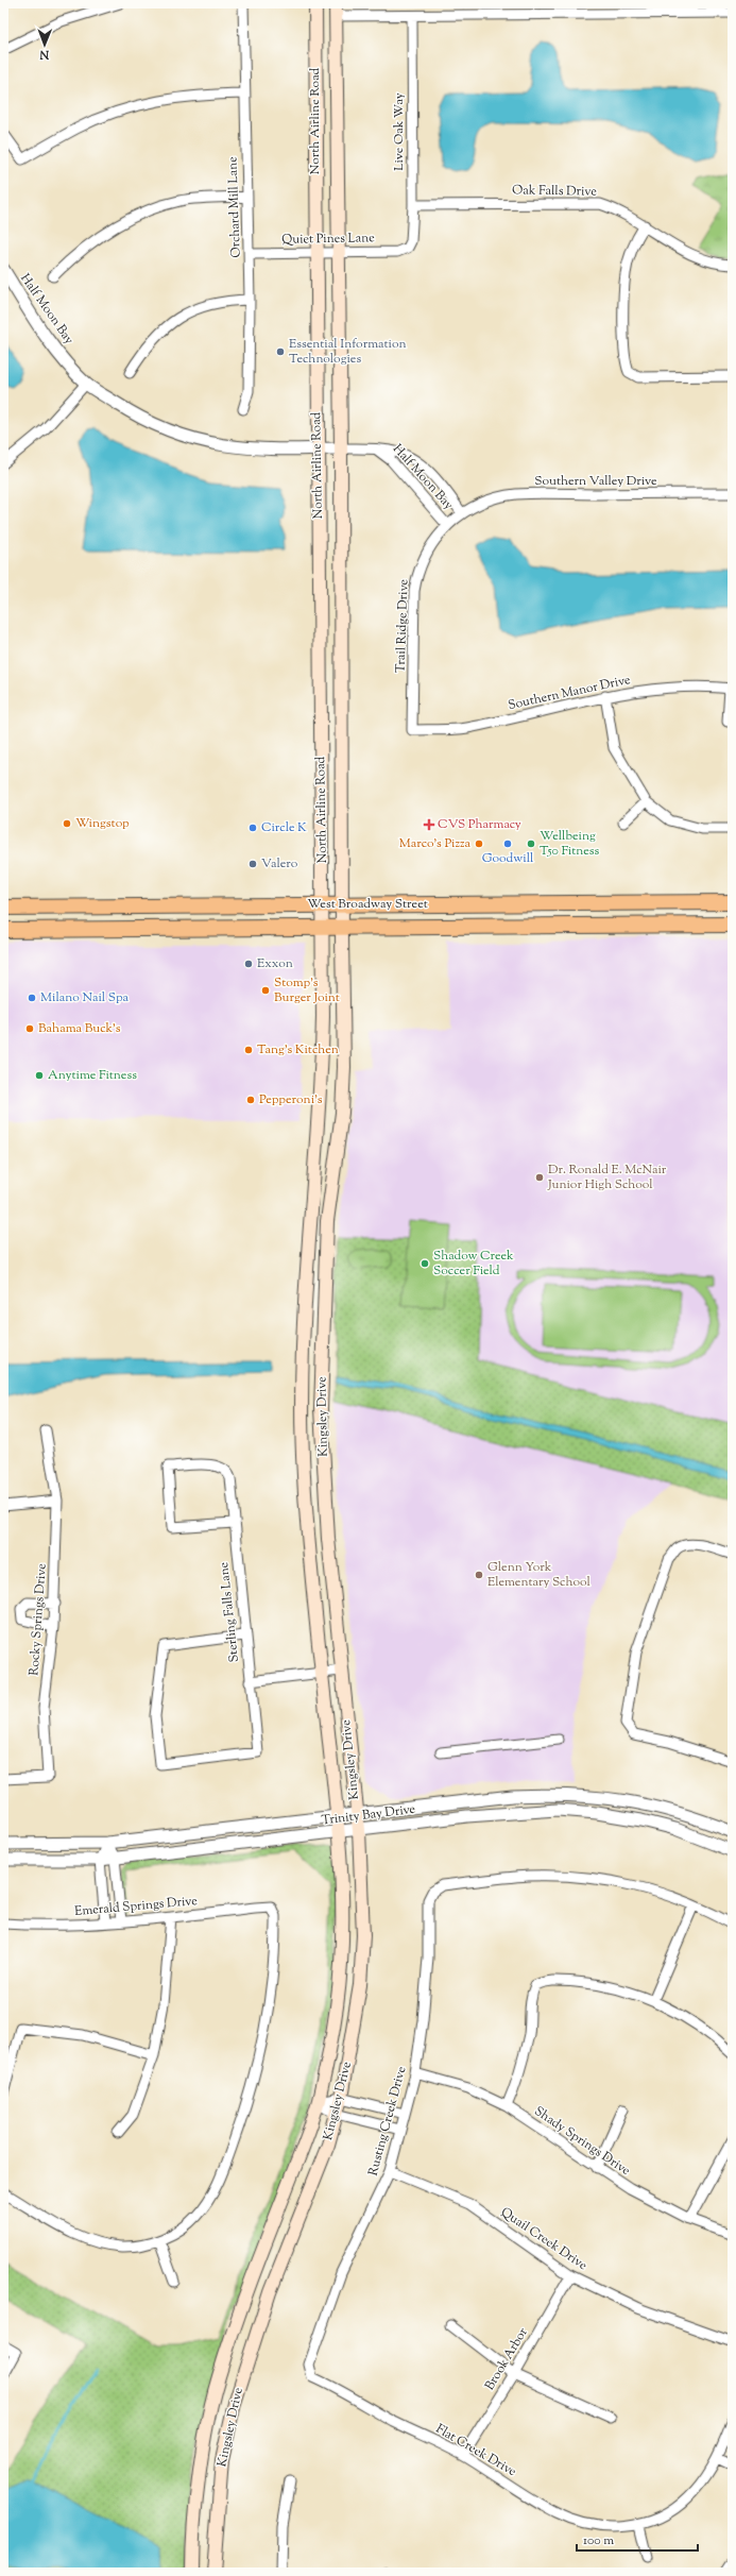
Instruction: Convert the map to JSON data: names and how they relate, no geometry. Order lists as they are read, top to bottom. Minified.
{"streets":{"main road":["North Airline Road","West Broadway Street","Kingsley Drive"],"street":["Live Oak Way","Oak Falls Drive","Orchard Mill Lane","Quiet Pines Lane","Half Moon Bay","Southern Valley Drive","Trail Ridge Drive","Southern Manor Drive","Sterling Falls Lane","Rocky Springs Drive","Trinity Bay Drive","Emerald Springs Drive","Rusting Creek Drive","Shady Springs Drive","Quail Creek Drive","Brook Arbor","Flat Creek Drive"]},"crossings":[["North Airline Road","Quiet Pines Lane"],["North Airline Road","Half Moon Bay"],["North Airline Road","West Broadway Street"],["North Airline Road","Kingsley Drive"],["Live Oak Way","Oak Falls Drive"],["Live Oak Way","Quiet Pines Lane"],["Orchard Mill Lane","Quiet Pines Lane"],["Half Moon Bay","Southern Valley Drive"],["Half Moon Bay","Trail Ridge Drive"],["Southern Valley Drive","Trail Ridge Drive"],["Trail Ridge Drive","Southern Manor Drive"],["West Broadway Street","Kingsley Drive"],["Kingsley Drive","Trinity Bay Drive"],["Rusting Creek Drive","Shady Springs Drive"],["Rusting Creek Drive","Quail Creek Drive"],["Rusting Creek Drive","Flat Creek Drive"],["Quail Creek Drive","Brook Arbor"],["Brook Arbor","Flat Creek Drive"]],"places":{"other":["Essential Information Technologies","Wingstop","Circle K","Marco's Pizza","Goodwill","Wellbeing T50 Fitness","Valero","Exxon","Stomp's Burger Joint","Milano Nail Spa","Bahama Buck's","Tang's Kitchen","Anytime Fitness","Pepperoni's","Dr. Ronald E. McNair Junior High School","Shadow Creek Soccer Field","Glenn York Elementary School"],"health":["CVS Pharmacy"]},"scale_bar":"100 m","north":"bottom"}
